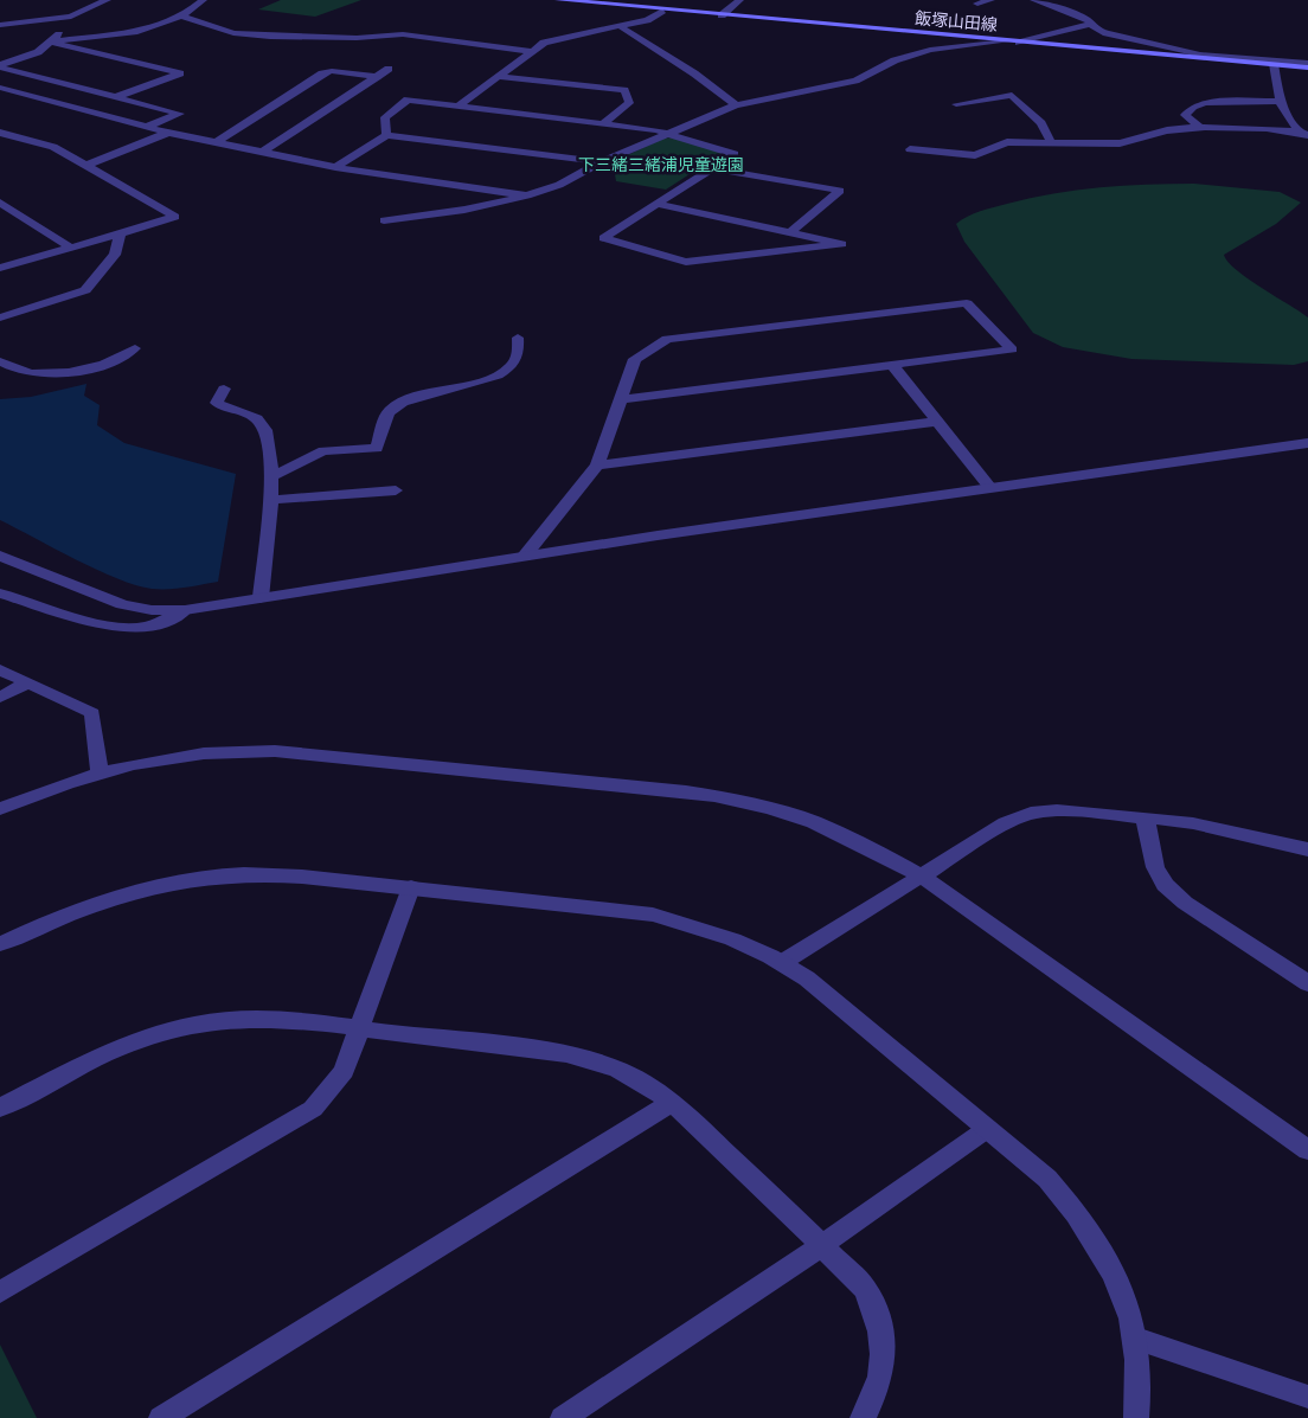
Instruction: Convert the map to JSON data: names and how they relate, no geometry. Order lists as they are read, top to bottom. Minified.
{"streets":{"main road":["飯塚山田線"]},"parks":["下三緒三緒浦児童遊園"]}
